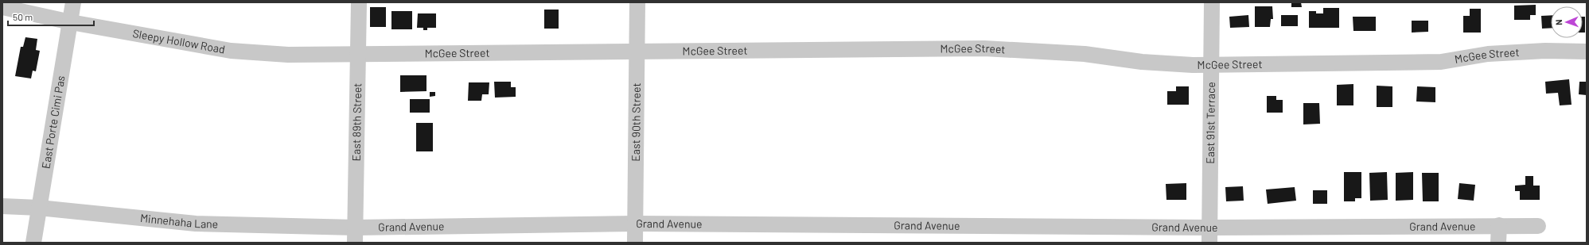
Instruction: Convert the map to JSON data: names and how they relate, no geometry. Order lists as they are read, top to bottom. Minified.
{"streets":{"street":["Sleepy Hollow Road","McGee Street","East 90th Street","East Porte Cimi Pas","East 89th Street","East 91st Terrace","Minnehaha Lane","Grand Avenue"]},"crossings":[["Sleepy Hollow Road","McGee Street"],["Sleepy Hollow Road","East Porte Cimi Pas"],["Sleepy Hollow Road","East 89th Street"],["McGee Street","East 90th Street"],["McGee Street","East 89th Street"],["McGee Street","East 91st Terrace"],["East 90th Street","Grand Avenue"],["East Porte Cimi Pas","Minnehaha Lane"],["East 89th Street","Minnehaha Lane"],["East 89th Street","Grand Avenue"],["East 91st Terrace","Grand Avenue"],["Minnehaha Lane","Grand Avenue"]],"scale_bar":"50 m","north":"left"}
